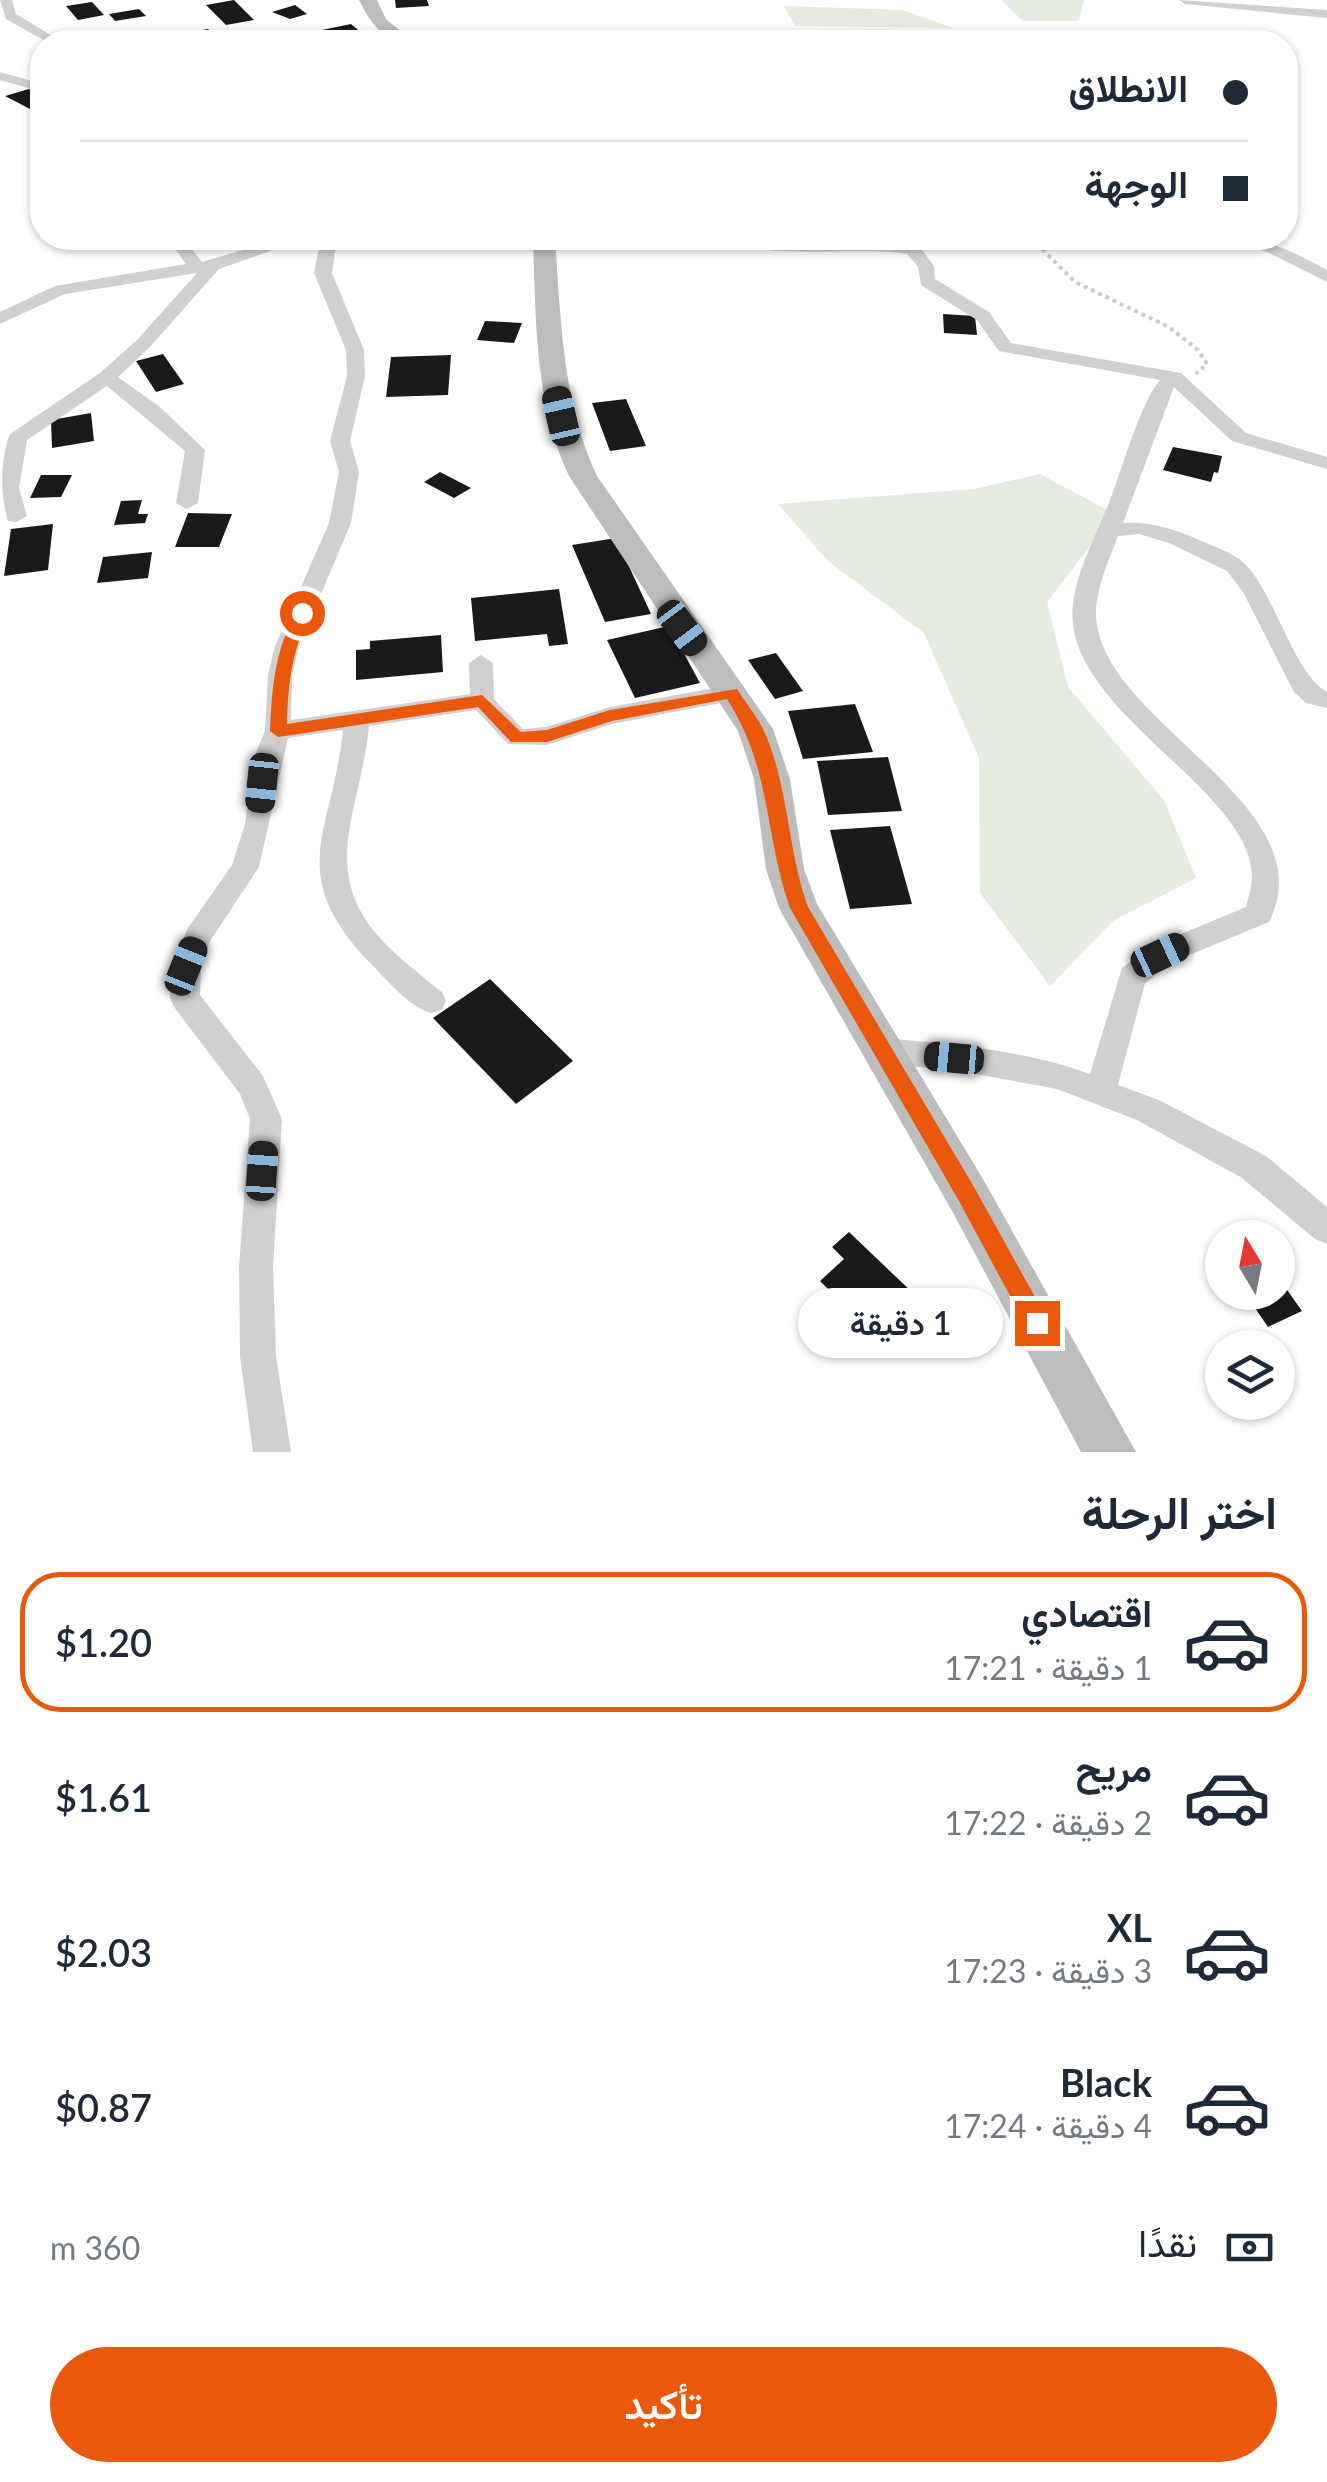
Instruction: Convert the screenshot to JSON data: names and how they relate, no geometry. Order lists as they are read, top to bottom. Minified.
{"north":"top","page":{"banner":["الانطلاق","الوجهة"],"bubble":"1 دقيقة","heading":"اختر الرحلة","list":[{"name":"اقتصادي","note":"1 دقيقة · 17:21","value":"$1.20"},{"name":"مريح","note":"2 دقيقة · 17:22","value":"$1.61"},{"name":"XL","note":"3 دقيقة · 17:23","value":"$2.03"},{"name":"Black","note":"4 دقيقة · 17:24","value":"$0.87"}],"pay":["نقدًا","360 m"],"buttons":"تأكيد"}}
